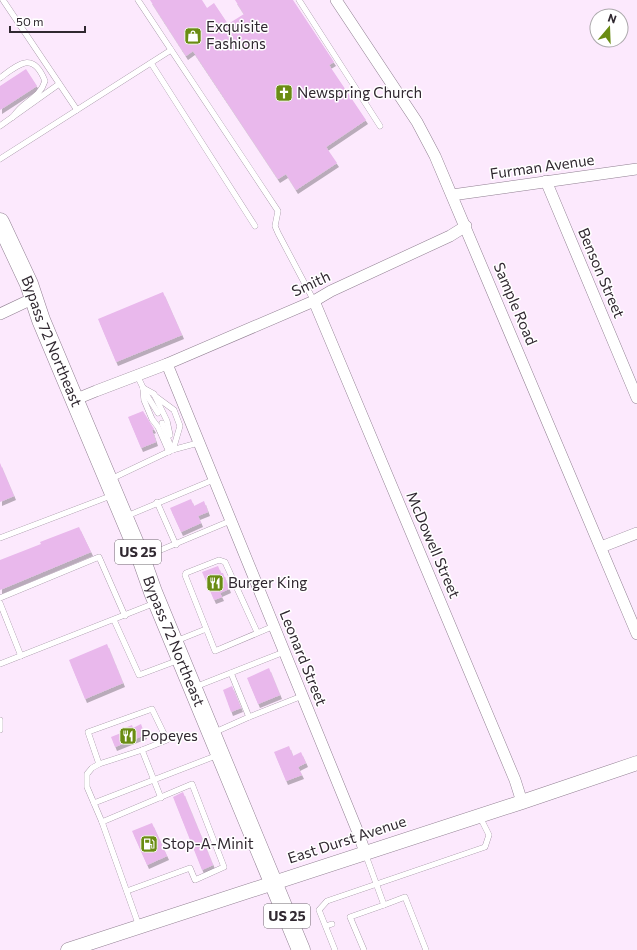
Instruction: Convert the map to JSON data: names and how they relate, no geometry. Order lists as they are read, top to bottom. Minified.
{"streets":{"highway":["Bypass 72 Northeast","US 25"],"street":["Furman Avenue","Benson Street","Smith","Sample Road","McDowell Street","Leonard Street","East Durst Avenue"]},"crossings":[["Furman Avenue","Benson Street"],["Furman Avenue","Sample Road"],["Smith","Sample Road"],["Smith","Bypass 72 Northeast"],["Smith","McDowell Street"],["Smith","Leonard Street"],["Bypass 72 Northeast","US 25"],["Bypass 72 Northeast","East Durst Avenue"],["McDowell Street","East Durst Avenue"],["US 25","East Durst Avenue"],["Leonard Street","East Durst Avenue"]],"places":{"shop":["Exquisite Fashions"],"church":["Newspring Church"],"restaurant":["Burger King","Popeyes"],"fuel station":["Stop-A-Minit"]},"scale_bar":"50 m","north":"top"}
